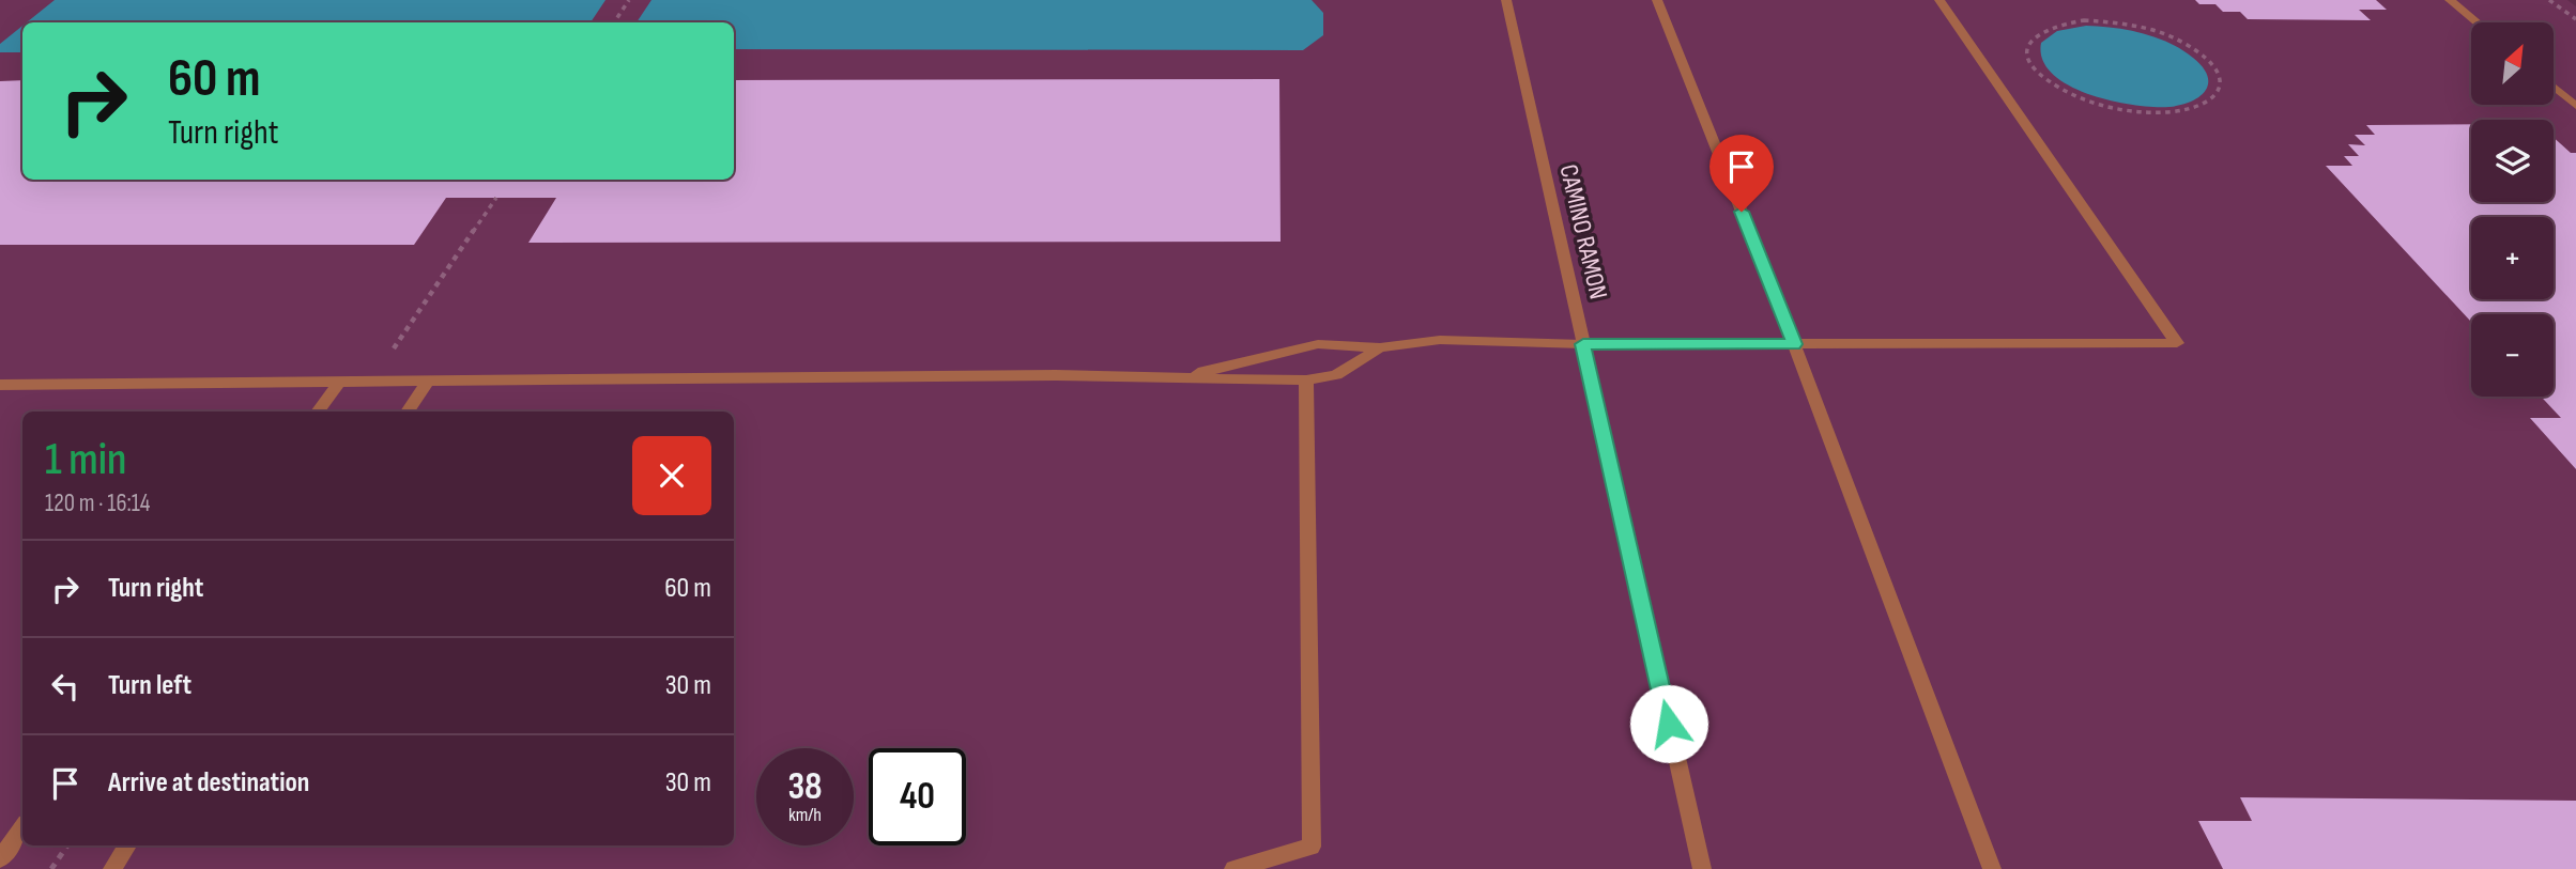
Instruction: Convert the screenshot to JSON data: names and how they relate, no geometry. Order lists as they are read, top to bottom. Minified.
{"streets":{"street":["CAMINO RAMON"]},"north":"top right","page":{"map_buttons":["+","−"],"turn":["60 m","Turn right"],"heading":["1 min","120 m · 16:14"],"list":[{"name":"Turn right","value":"60 m"},{"name":"Turn left","value":"30 m"},{"name":"Arrive at destination","value":"30 m"}],"speed":"38 km/h","limit":"40"}}
